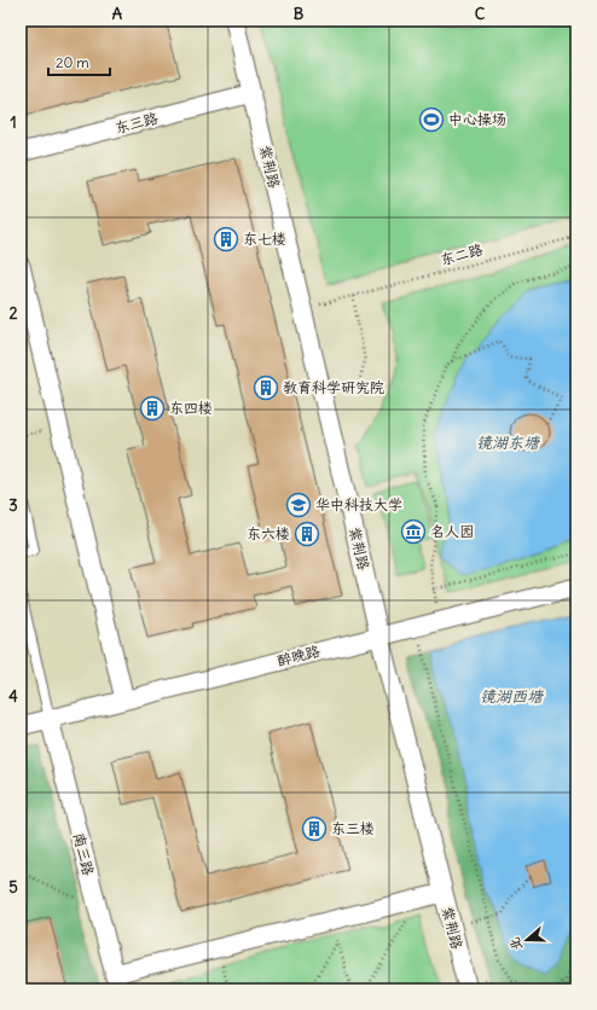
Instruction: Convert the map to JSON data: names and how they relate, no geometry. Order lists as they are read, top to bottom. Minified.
{"streets":{"street":["东三路","紫荆路","醉晚路","南三路"],"path":["东二路"]},"crossings":[["东三路","紫荆路"],["紫荆路","东二路"],["紫荆路","醉晚路"],["醉晚路","南三路"]],"water":["镜湖东塘","镜湖西塘"],"places":{"sports":["中心操场"],"building":["东七楼","教育科学研究院","东四楼","东六楼","东三楼"],"school or university":["华中科技大学"],"museum":["名人园"]},"scale_bar":"20 m","north":"left","grid":{"columns":["A","B","C"],"rows":["1","2","3","4","5"]}}
